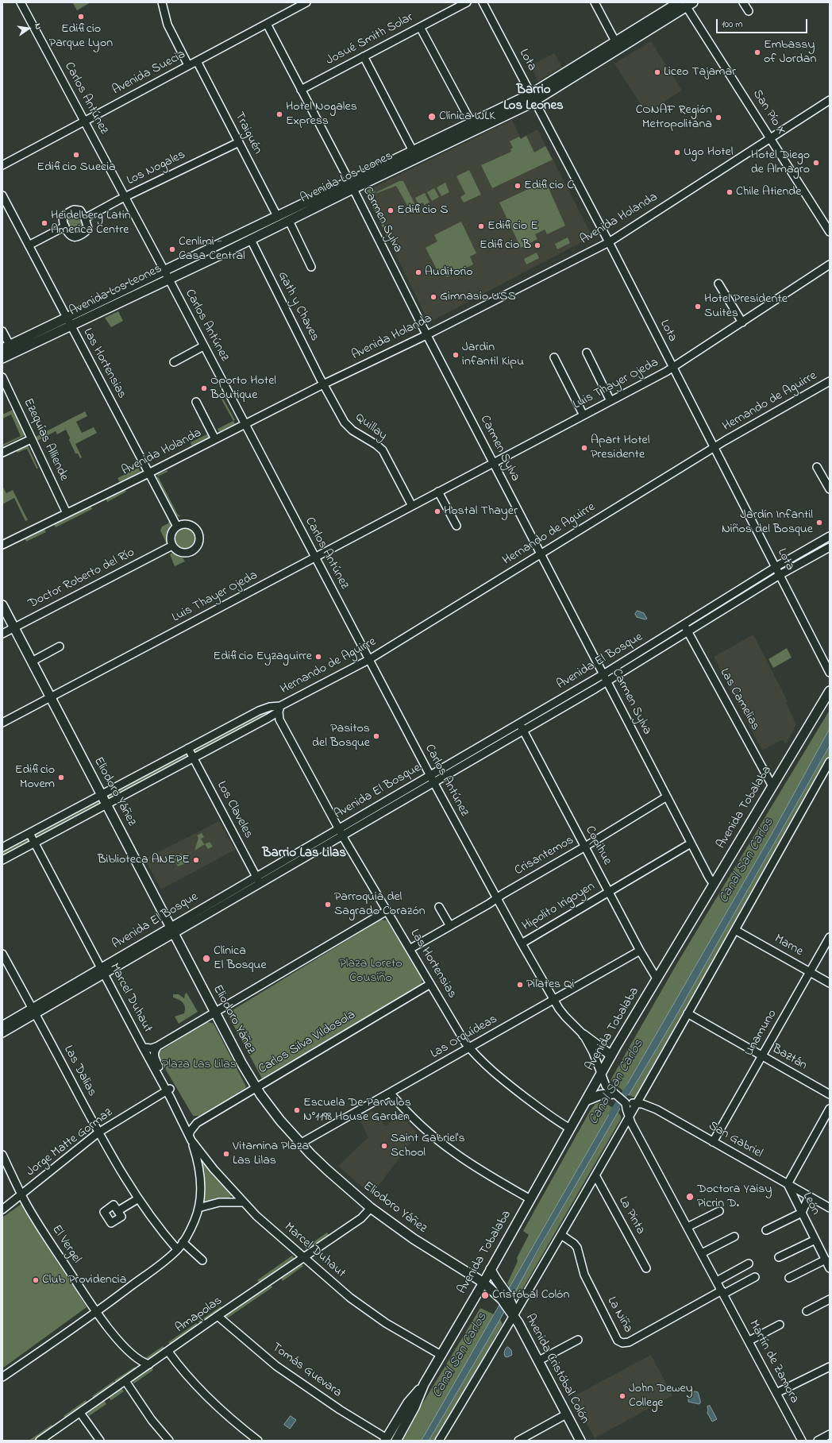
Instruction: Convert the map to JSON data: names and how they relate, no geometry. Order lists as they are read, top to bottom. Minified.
{"streets":{"main road":["Avenida Los Leones","Eliodoro Yáñez","Avenida Tobalaba","Avenida Cristóbal Colón"],"street":["Josué Smith Solar","Lota","Avenida Suecia","Carlos Antúnez","San Pío X","Traiguén","Los Nogales","Avenida Holanda","Carmen Sylva","Gath y Chaves","Las Hortensias","Luis Thayer Ojeda","Hernando de Aguirre","Quillay","Ezequías Alliende","Doctor Roberto del Río","Avenida El Bosque","Las Camelias","Los Claveles","Copihue","Crisantemos","Hipolito Irigoyen","Marne","Marcel Duhaut","Unamuno","Las Orquídeas","Carlos Silva Vildosola","Baztán","Las Dalias","San Gabriel","Jorge Matte Gormaz","León","La Pinta","El Vergel","Amapolas","La Niña","Martín de Zamora","Tomás Guevara"]},"crossings":[["Josué Smith Solar","Carmen Sylva"],["Lota","Avenida Los Leones"],["Lota","Avenida Holanda"],["Lota","Luis Thayer Ojeda"],["Lota","Hernando de Aguirre"],["Lota","Avenida El Bosque"],["Avenida Suecia","Carlos Antúnez"],["Avenida Suecia","Traiguén"],["Avenida Suecia","Carmen Sylva"],["Carlos Antúnez","Los Nogales"],["Carlos Antúnez","Avenida Los Leones"],["Carlos Antúnez","Avenida Holanda"],["Carlos Antúnez","Luis Thayer Ojeda"],["Carlos Antúnez","Hernando de Aguirre"],["Carlos Antúnez","Avenida El Bosque"],["Carlos Antúnez","Avenida Tobalaba"],["Carlos Antúnez","Crisantemos"],["Carlos Antúnez","Hipolito Irigoyen"],["Carlos Antúnez","Las Orquídeas"],["Carlos Antúnez","San Gabriel"],["Carlos Antúnez","Martín de Zamora"],["San Pío X","Avenida Los Leones"],["San Pío X","Avenida Holanda"],["Traiguén","Los Nogales"],["Traiguén","Avenida Los Leones"],["Avenida Los Leones","Carmen Sylva"],["Avenida Los Leones","Gath y Chaves"],["Avenida Los Leones","Las Hortensias"],["Avenida Holanda","Carmen Sylva"],["Avenida Holanda","Gath y Chaves"],["Avenida Holanda","Las Hortensias"],["Avenida Holanda","Quillay"],["Avenida Holanda","Ezequías Alliende"],["Carmen Sylva","Luis Thayer Ojeda"],["Carmen Sylva","Hernando de Aguirre"],["Carmen Sylva","Avenida El Bosque"],["Carmen Sylva","Avenida Tobalaba"],["Carmen Sylva","Crisantemos"],["Carmen Sylva","Hipolito Irigoyen"],["Gath y Chaves","Quillay"],["Las Hortensias","Hernando de Aguirre"],["Las Hortensias","Doctor Roberto del Río"],["Las Hortensias","Avenida El Bosque"],["Las Hortensias","Avenida Tobalaba"],["Las Hortensias","Crisantemos"],["Las Hortensias","Las Orquídeas"],["Las Hortensias","Carlos Silva Vildosola"],["Luis Thayer Ojeda","Quillay"],["Luis Thayer Ojeda","Eliodoro Yáñez"],["Hernando de Aguirre","Eliodoro Yáñez"],["Hernando de Aguirre","Los Claveles"],["Hernando de Aguirre","Marcel Duhaut"],["Doctor Roberto del Río","Eliodoro Yáñez"],["Avenida El Bosque","Las Camelias"],["Avenida El Bosque","Eliodoro Yáñez"],["Avenida El Bosque","Los Claveles"],["Avenida El Bosque","Copihue"],["Avenida El Bosque","Marcel Duhaut"],["Avenida El Bosque","Las Dalias"],["Las Camelias","Avenida Tobalaba"],["Eliodoro Yáñez","Avenida Tobalaba"],["Eliodoro Yáñez","Las Orquídeas"],["Eliodoro Yáñez","Carlos Silva Vildosola"],["Eliodoro Yáñez","Amapolas"],["Eliodoro Yáñez","Avenida Cristóbal Colón"],["Avenida Tobalaba","Copihue"],["Avenida Tobalaba","Marcel Duhaut"],["Avenida Tobalaba","Avenida Cristóbal Colón"],["Avenida Tobalaba","Tomás Guevara"],["Copihue","Crisantemos"],["Copihue","Hipolito Irigoyen"],["Copihue","Las Orquídeas"],["Marne","Unamuno"],["Marcel Duhaut","Carlos Silva Vildosola"],["Marcel Duhaut","Las Dalias"],["Marcel Duhaut","Jorge Matte Gormaz"],["Marcel Duhaut","El Vergel"],["Marcel Duhaut","Amapolas"],["Unamuno","Baztán"],["Unamuno","San Gabriel"],["Las Dalias","Jorge Matte Gormaz"],["San Gabriel","León"],["San Gabriel","Martín de Zamora"],["Jorge Matte Gormaz","El Vergel"],["El Vergel","Amapolas"],["Amapolas","Tomás Guevara"],["La Niña","Martín de Zamora"]],"districts":["Barrio Los Leones","Barrio Las Lilas"],"water":["Canal San Carlos"],"parks":["Plaza Loreto Cousiño","Plaza Las Lilas"],"places":["Edificio Parque Lyon","Embassy of Jordan","Liceo Tajamar","Hotel Nogales Express","Clínica WLK","CONAF Región Metropolitana","Ugo Hotel","Edificio Suecia","Hotel Diego de Almagro","Edificio C","Chile Atiende","Edificio S","Heidelberg Latin America Centre","Edificio E","Edificio B","Cenlimi - Casa Central","Auditorio","Gimnasio USS","Hotel Presidente Suites","Jardin infantil Kipu","Oporto Hotel Boutique","Apart Hotel Presidente","Hostal Thayer","Jardín Infantil Niños del Bosque","Edificio Eyzaguirre","Pasitos del Bosque","Edificio Movem","Biblioteca ANEPE","Parroquia del Sagrado Corazón","Clínica El Bosque","Pilates Qi","Escuela De Parvulos N°1198 House Garden","Saint Gabriel's School","Vitamina Plaza Las Lilas","Doctora Yaisy Picrin D.","Club Providencia","Cristóbal Colón","John Dewey College"],"scale_bar":"100 m","north":"right"}
